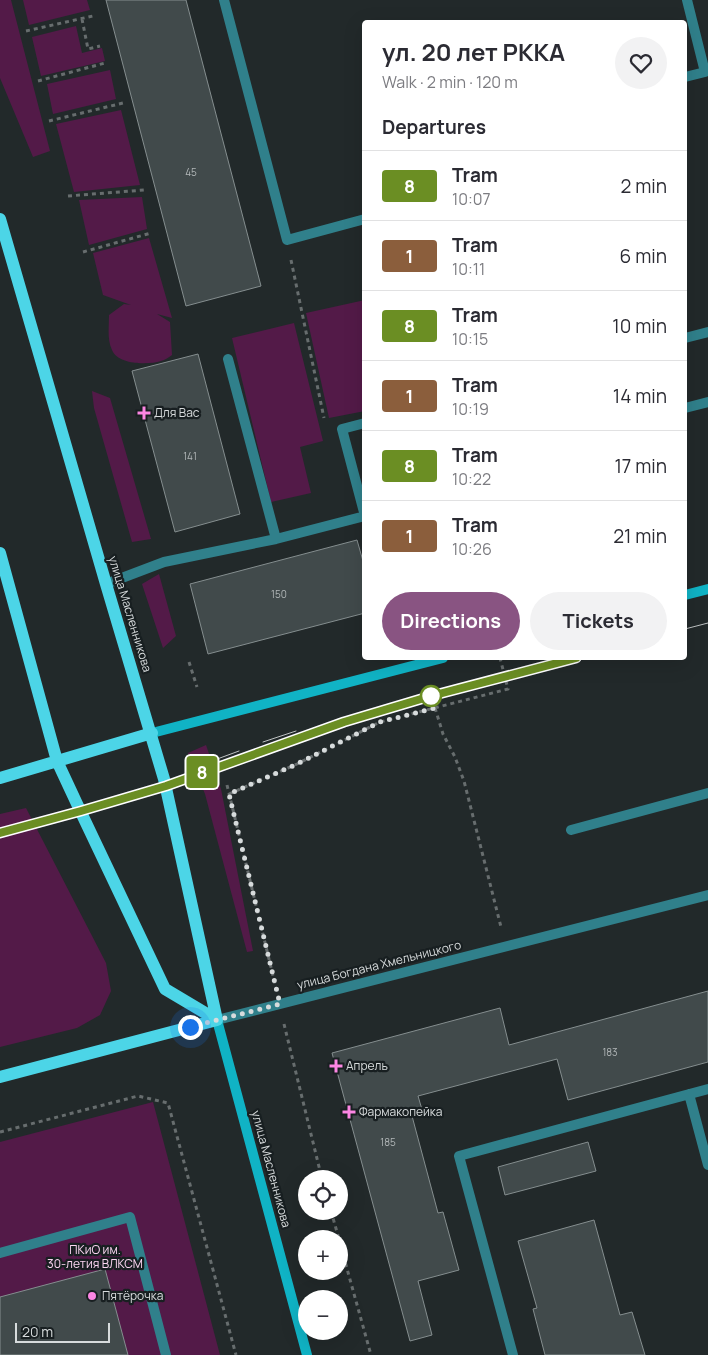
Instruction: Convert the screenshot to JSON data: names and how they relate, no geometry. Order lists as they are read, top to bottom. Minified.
{"streets":{"main road":["улица Масленникова","улица Богдана Хмельницкого"]},"crossings":[["улица Масленникова","улица Богдана Хмельницкого"]],"parks":["ПКиО им. 30-летия ВЛКСМ"],"places":{"health":["Для Вас","Апрель","Фармакопейка"],"other":["Пятёрочка"]},"lines":["tram line 8"],"house_numbers":["45","141","150","183","185"],"scale_bar":"20 m","page":{"on_map":"8","heading":[["ул. 20 лет РККА","Walk · 2 min · 120 m"],"Departures"],"list":[{"mark":"8","name":"Tram","note":"10:07","value":"2 min"},{"mark":"1","name":"Tram","note":"10:11","value":"6 min"},{"mark":"8","name":"Tram","note":"10:15","value":"10 min"},{"mark":"1","name":"Tram","note":"10:19","value":"14 min"},{"mark":"8","name":"Tram","note":"10:22","value":"17 min"},{"mark":"1","name":"Tram","note":"10:26","value":"21 min"}],"buttons":["Directions","Tickets"],"map_buttons":["+","−"],"scale":"20 m"}}
